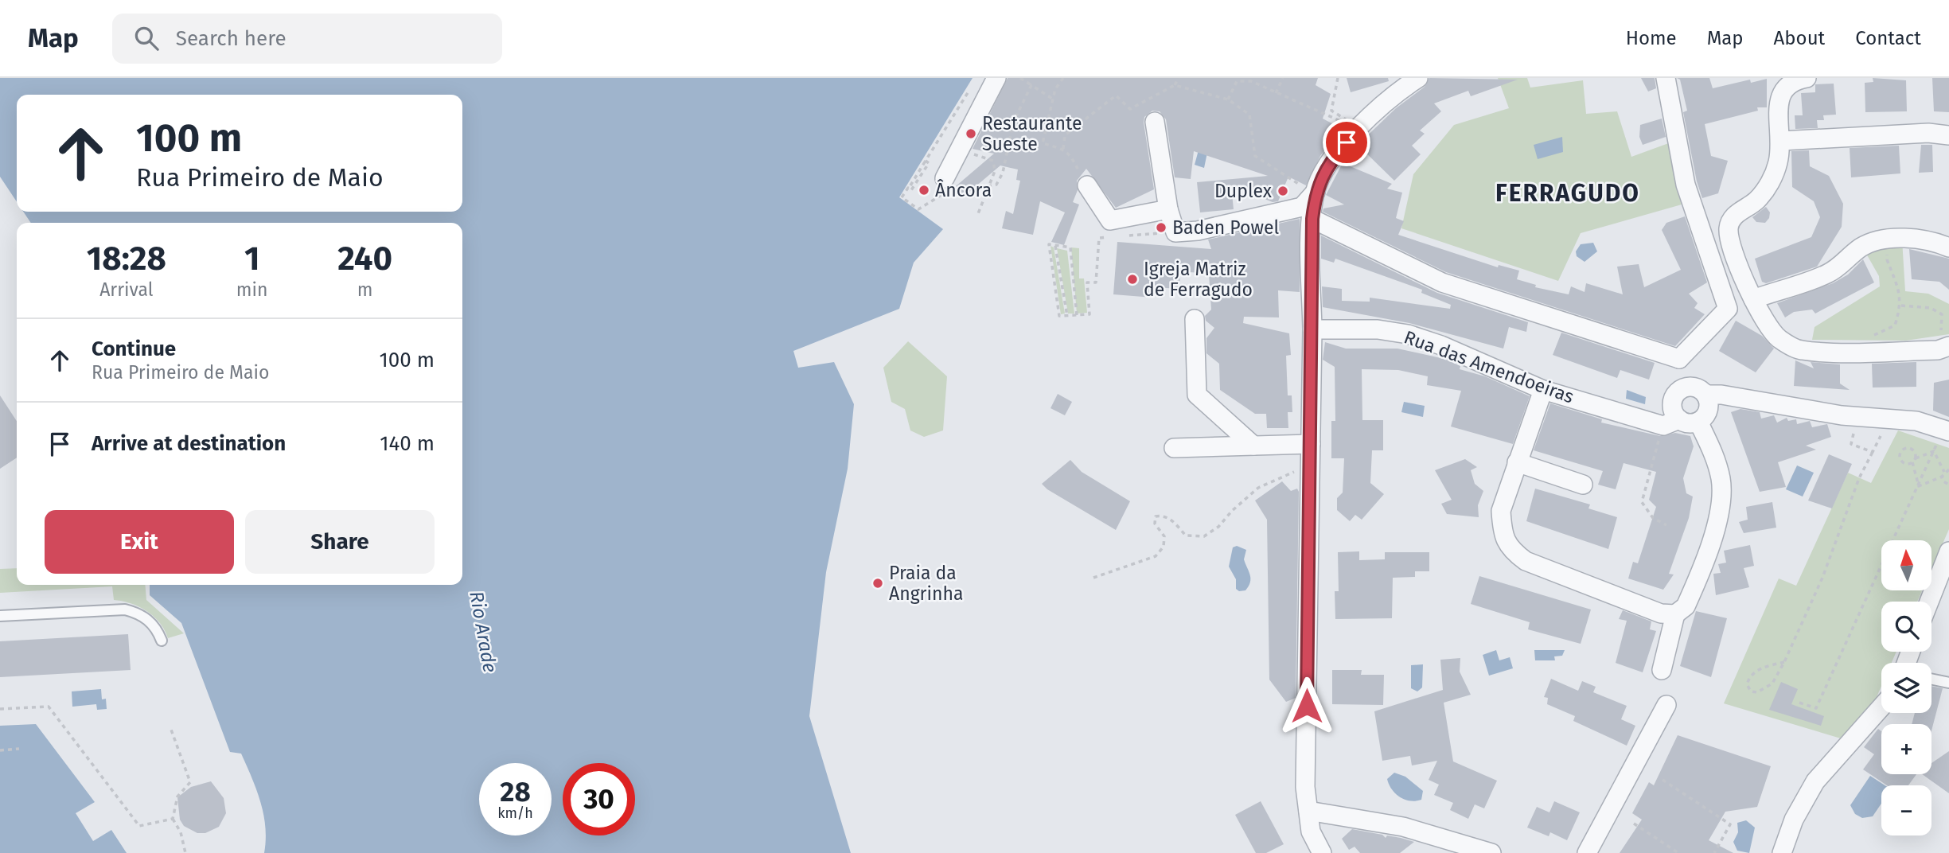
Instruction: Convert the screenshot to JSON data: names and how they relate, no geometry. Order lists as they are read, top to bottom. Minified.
{"streets":{"street":["Rua das Amendoeiras"]},"districts":["FERRAGUDO"],"water":["Rio Arade"],"places":["Restaurante Sueste","Âncora","Duplex","Baden Powel","Igreja Matriz de Ferragudo","Praia da Angrinha"],"north":"top","page":{"header":"Map","search":"Search here","nav":["Home","Map","About","Contact"],"turn":["100 m","Rua Primeiro de Maio"],"eta":["18:28","Arrival","1","min","240","m"],"list":[{"name":"Continue","note":"Rua Primeiro de Maio","value":"100 m"},{"name":"Arrive at destination","value":"140 m"}],"buttons":["Exit","Share"],"map_buttons":["+","−"],"speed":"28 km/h","limit":"30"}}
